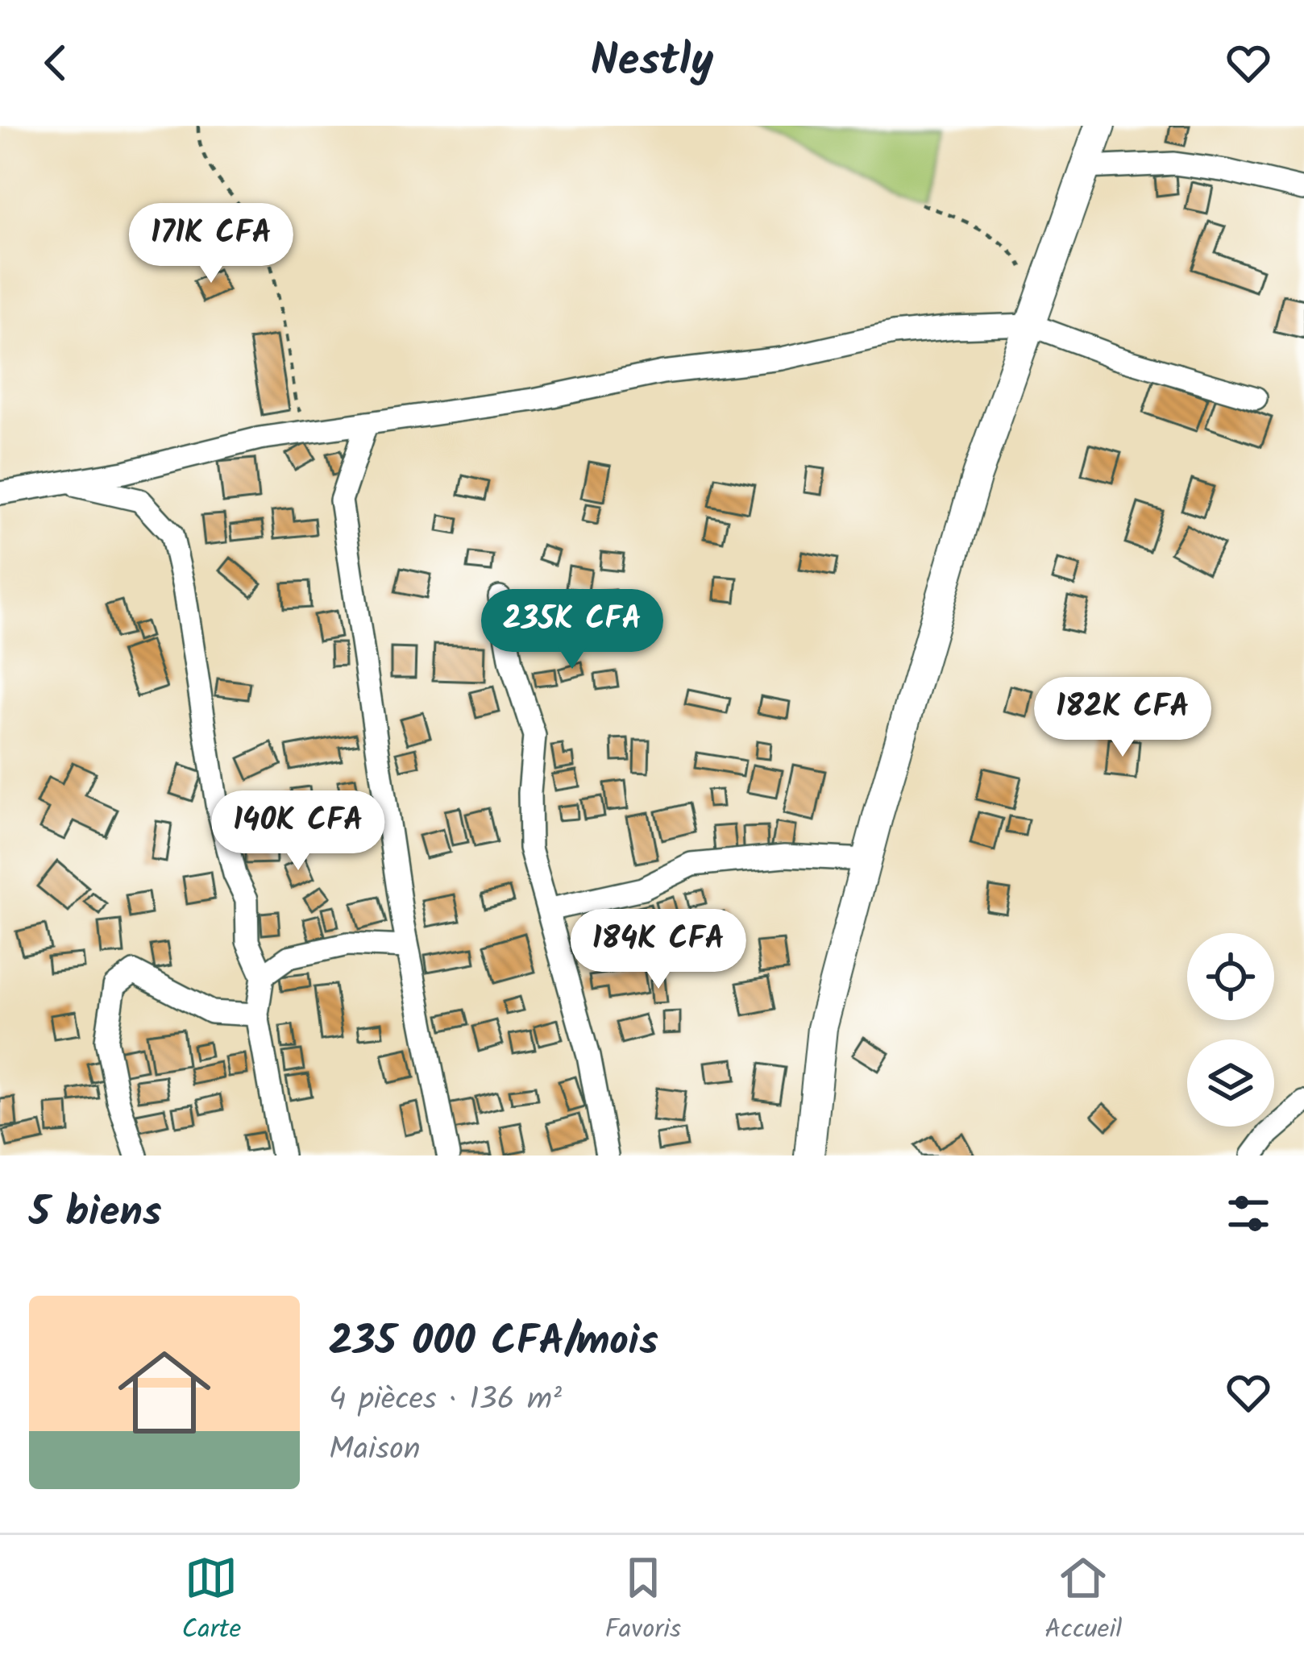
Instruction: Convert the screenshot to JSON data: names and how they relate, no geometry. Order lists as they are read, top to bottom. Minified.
{"page":{"header":"Nestly","price":["171K CFA","235K CFA","182K CFA","140K CFA","184K CFA"],"heading":"5 biens","list":[{"name":"235 000 CFA/mois","note":"4 pièces · 136 m² · Maison"}],"tabs":["Carte","Favoris","Accueil"]}}
